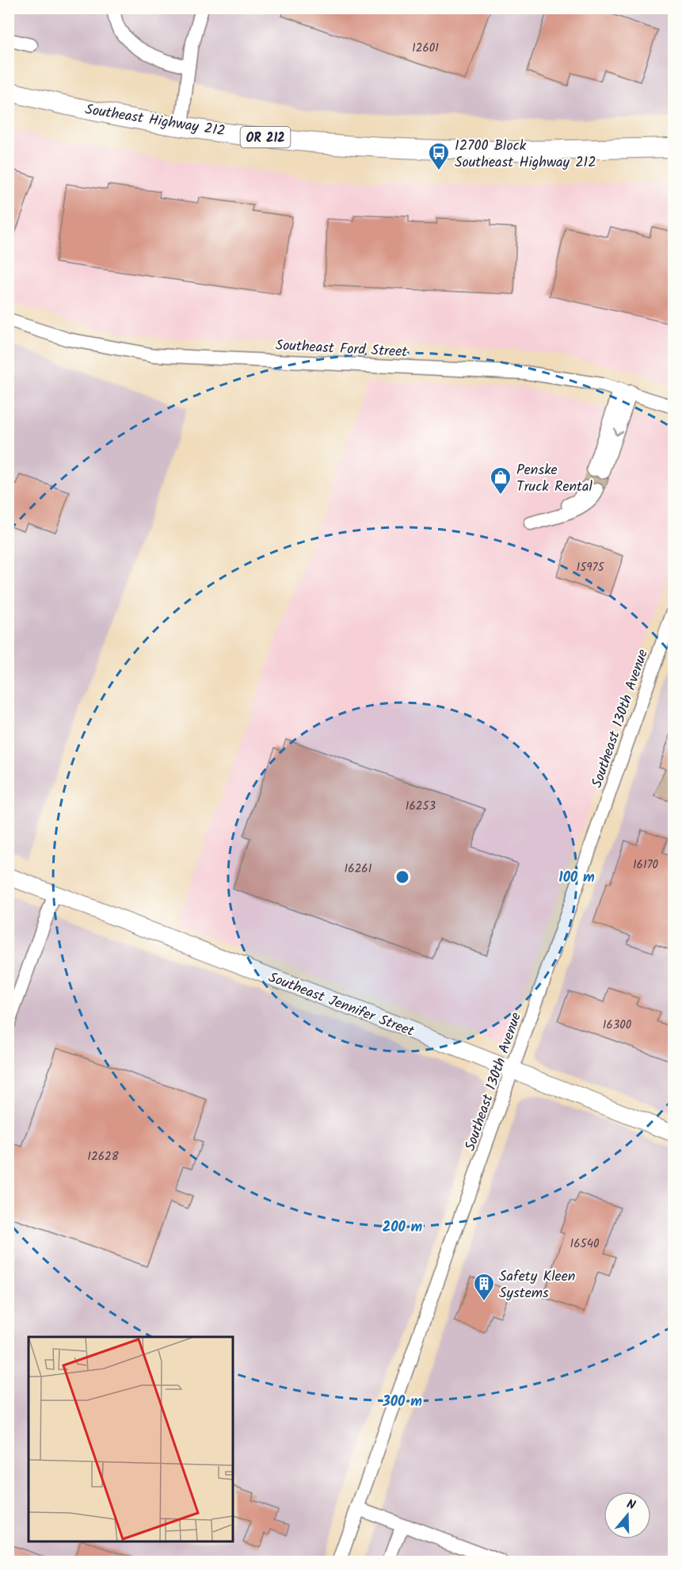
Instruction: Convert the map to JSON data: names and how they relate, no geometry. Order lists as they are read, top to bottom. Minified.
{"streets":{"highway":["Southeast Highway 212","OR 212"],"main road":["Southeast Jennifer Street"],"street":["Southeast Ford Street","Southeast 130th Avenue"]},"crossings":[["Southeast 130th Avenue","Southeast Jennifer Street"]],"places":{"bus stop":["12700 Block Southeast Highway 212"],"shop":["Penske Truck Rental"],"building":["Safety Kleen Systems"]},"house_numbers":["12601","15975","16253","16170","16261","16300","12628","16540"],"north":"top","rings":["100 m","200 m","300 m"]}
